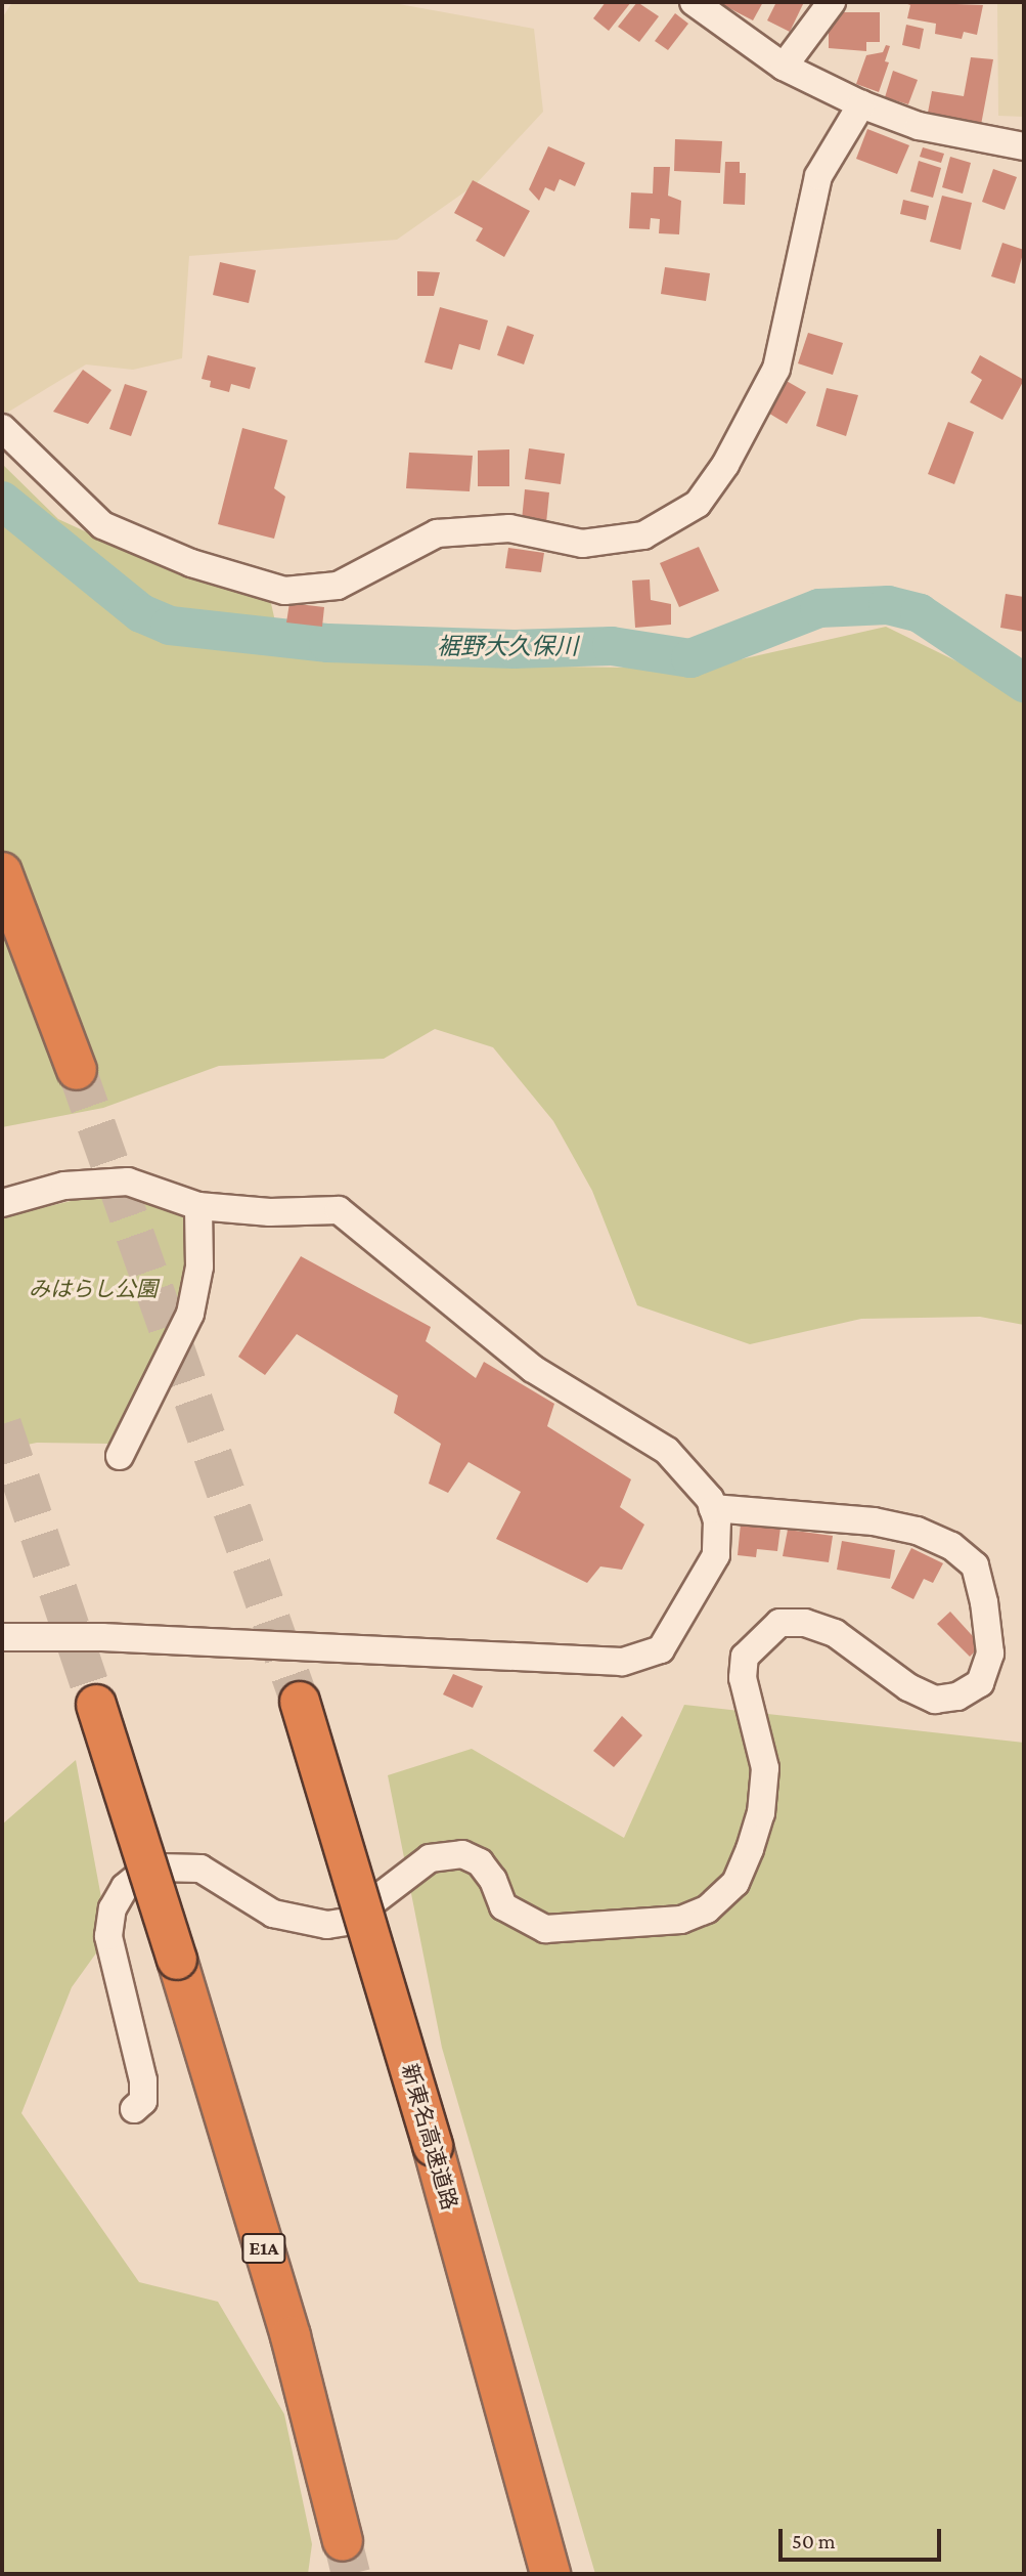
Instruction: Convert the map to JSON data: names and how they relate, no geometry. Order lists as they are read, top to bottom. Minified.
{"streets":{"highway":["新東名高速道路","E1A"]},"water":["裾野大久保川"],"parks":["みはらし公園"],"scale_bar":"50 m"}
